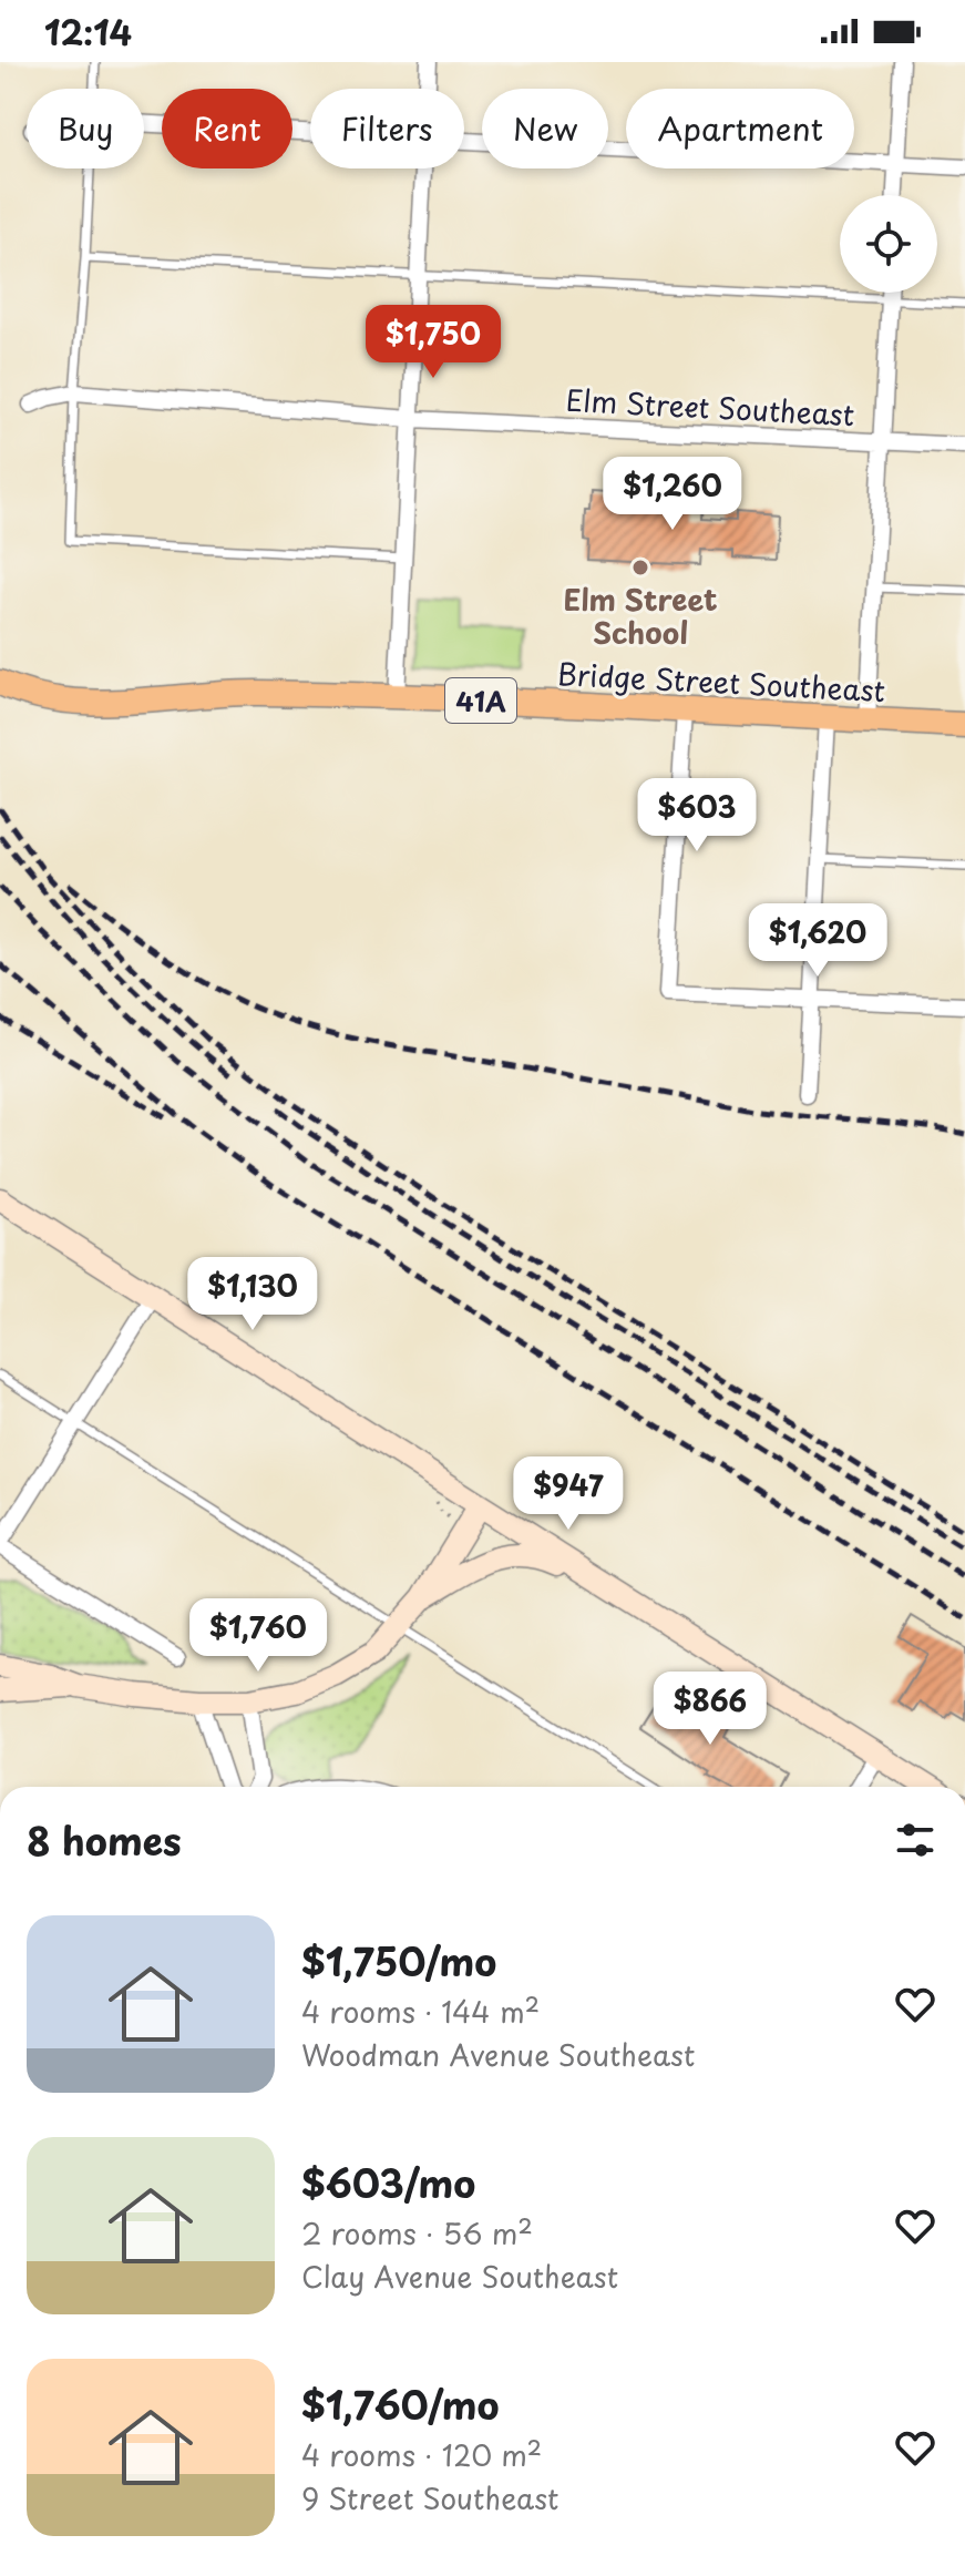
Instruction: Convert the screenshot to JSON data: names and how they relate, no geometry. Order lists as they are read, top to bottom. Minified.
{"streets":{"main road":["Bridge Street Southeast","41A"],"street":["Elm Street Southeast"]},"places":["Elm Street School"],"page":{"status":"12:14","chip":["Buy","Rent","Filters","New","Apartment"],"price":["$1,750","$1,260","$603","$1,620","$1,130","$947","$1,760","$866"],"heading":"8 homes","list":[{"name":"$1,750/mo","note":"4 rooms · 144 m² · Woodman Avenue Southeast"},{"name":"$603/mo","note":"2 rooms · 56 m² · Clay Avenue Southeast"},{"name":"$1,760/mo","note":"4 rooms · 120 m² · 9 Street Southeast"}]}}
